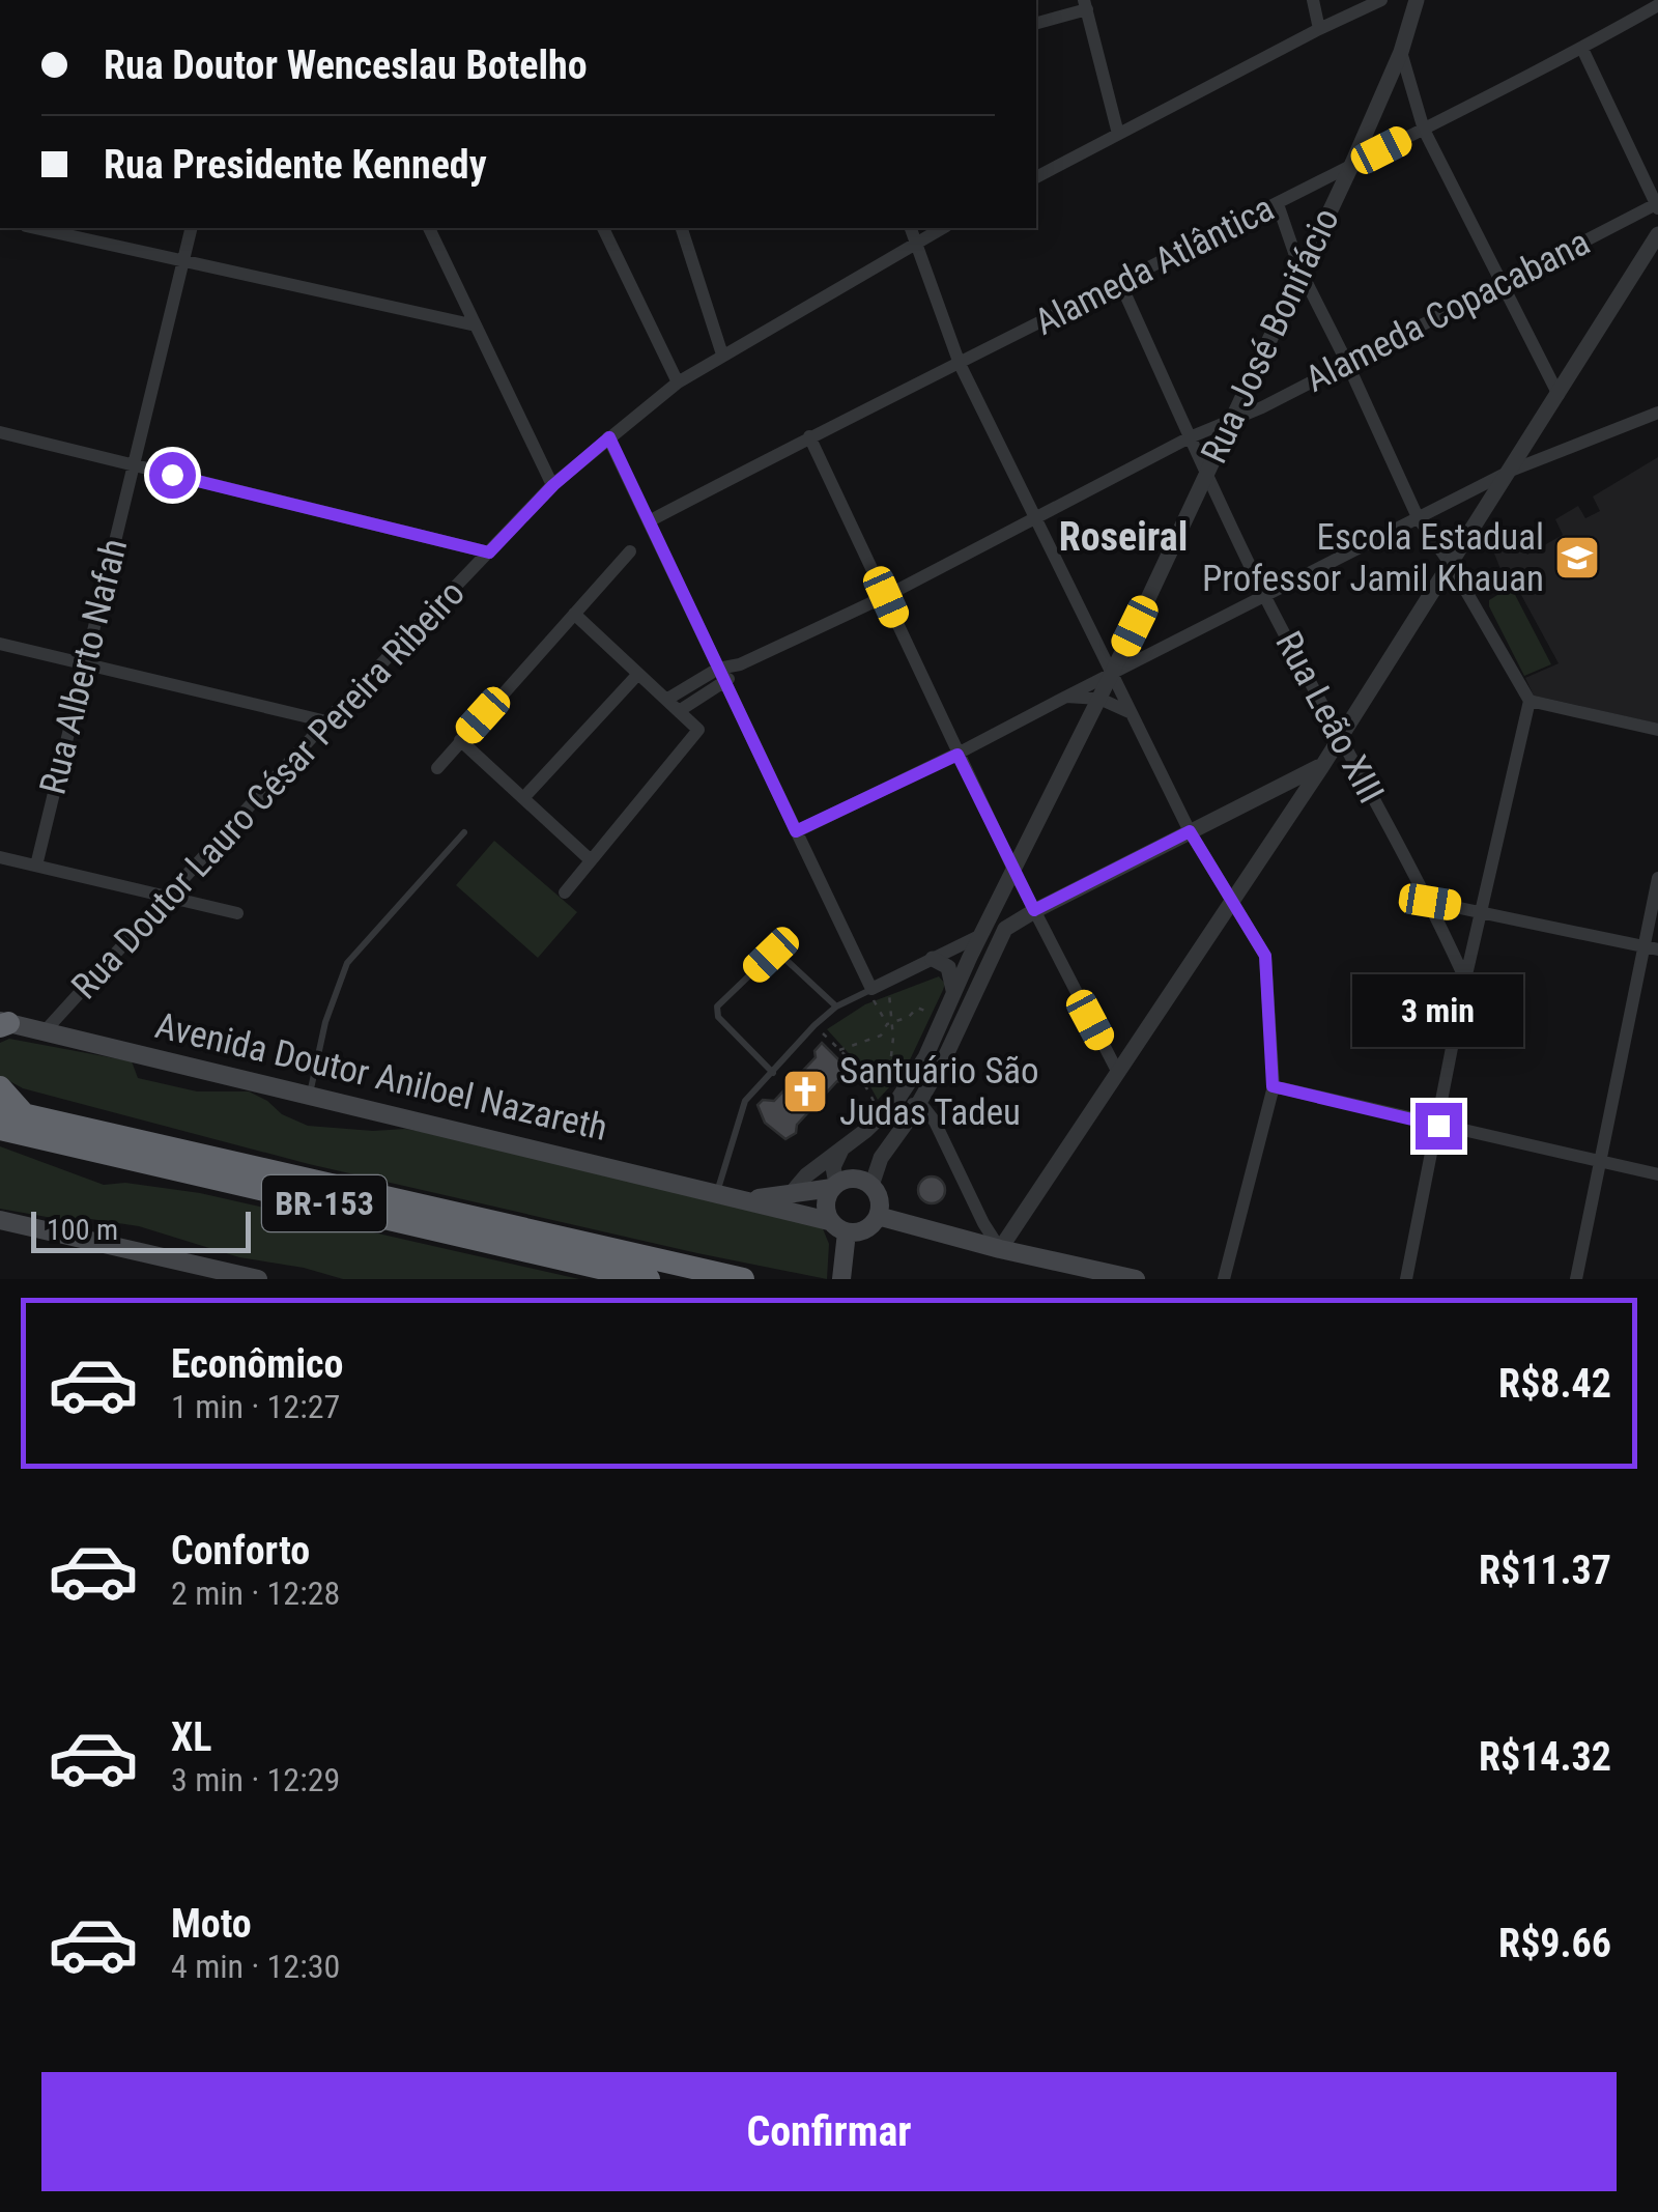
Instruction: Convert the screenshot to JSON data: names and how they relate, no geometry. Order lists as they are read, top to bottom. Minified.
{"streets":{"highway":["BR-153"],"main road":["Avenida Doutor Aniloel Nazareth"],"street":["Alameda Atlântica","Alameda Copacabana","Rua José Bonifácio","Rua Alberto Nafah","Rua Leão XIII","Rua Doutor Lauro César Pereira Ribeiro"]},"crossings":[["Alameda Atlântica","Rua José Bonifácio"],["Alameda Atlântica","Rua Leão XIII"],["Alameda Copacabana","Rua José Bonifácio"],["Alameda Copacabana","Rua Leão XIII"],["Rua José Bonifácio","Rua Leão XIII"],["Rua José Bonifácio","Avenida Doutor Aniloel Nazareth"],["Rua Doutor Lauro César Pereira Ribeiro","Avenida Doutor Aniloel Nazareth"]],"districts":["Roseiral"],"places":{"school or university":["Escola Estadual Professor Jamil Khauan"],"church":["Santuário São Judas Tadeu"]},"scale_bar":"100 m","page":{"banner":["Rua Doutor Wenceslau Botelho","Rua Presidente Kennedy"],"bubble":"3 min","scale":"100 m","list":[{"name":"Econômico","note":"1 min · 12:27","value":"R$8.42"},{"name":"Conforto","note":"2 min · 12:28","value":"R$11.37"},{"name":"XL","note":"3 min · 12:29","value":"R$14.32"},{"name":"Moto","note":"4 min · 12:30","value":"R$9.66"}],"buttons":"Confirmar"}}
